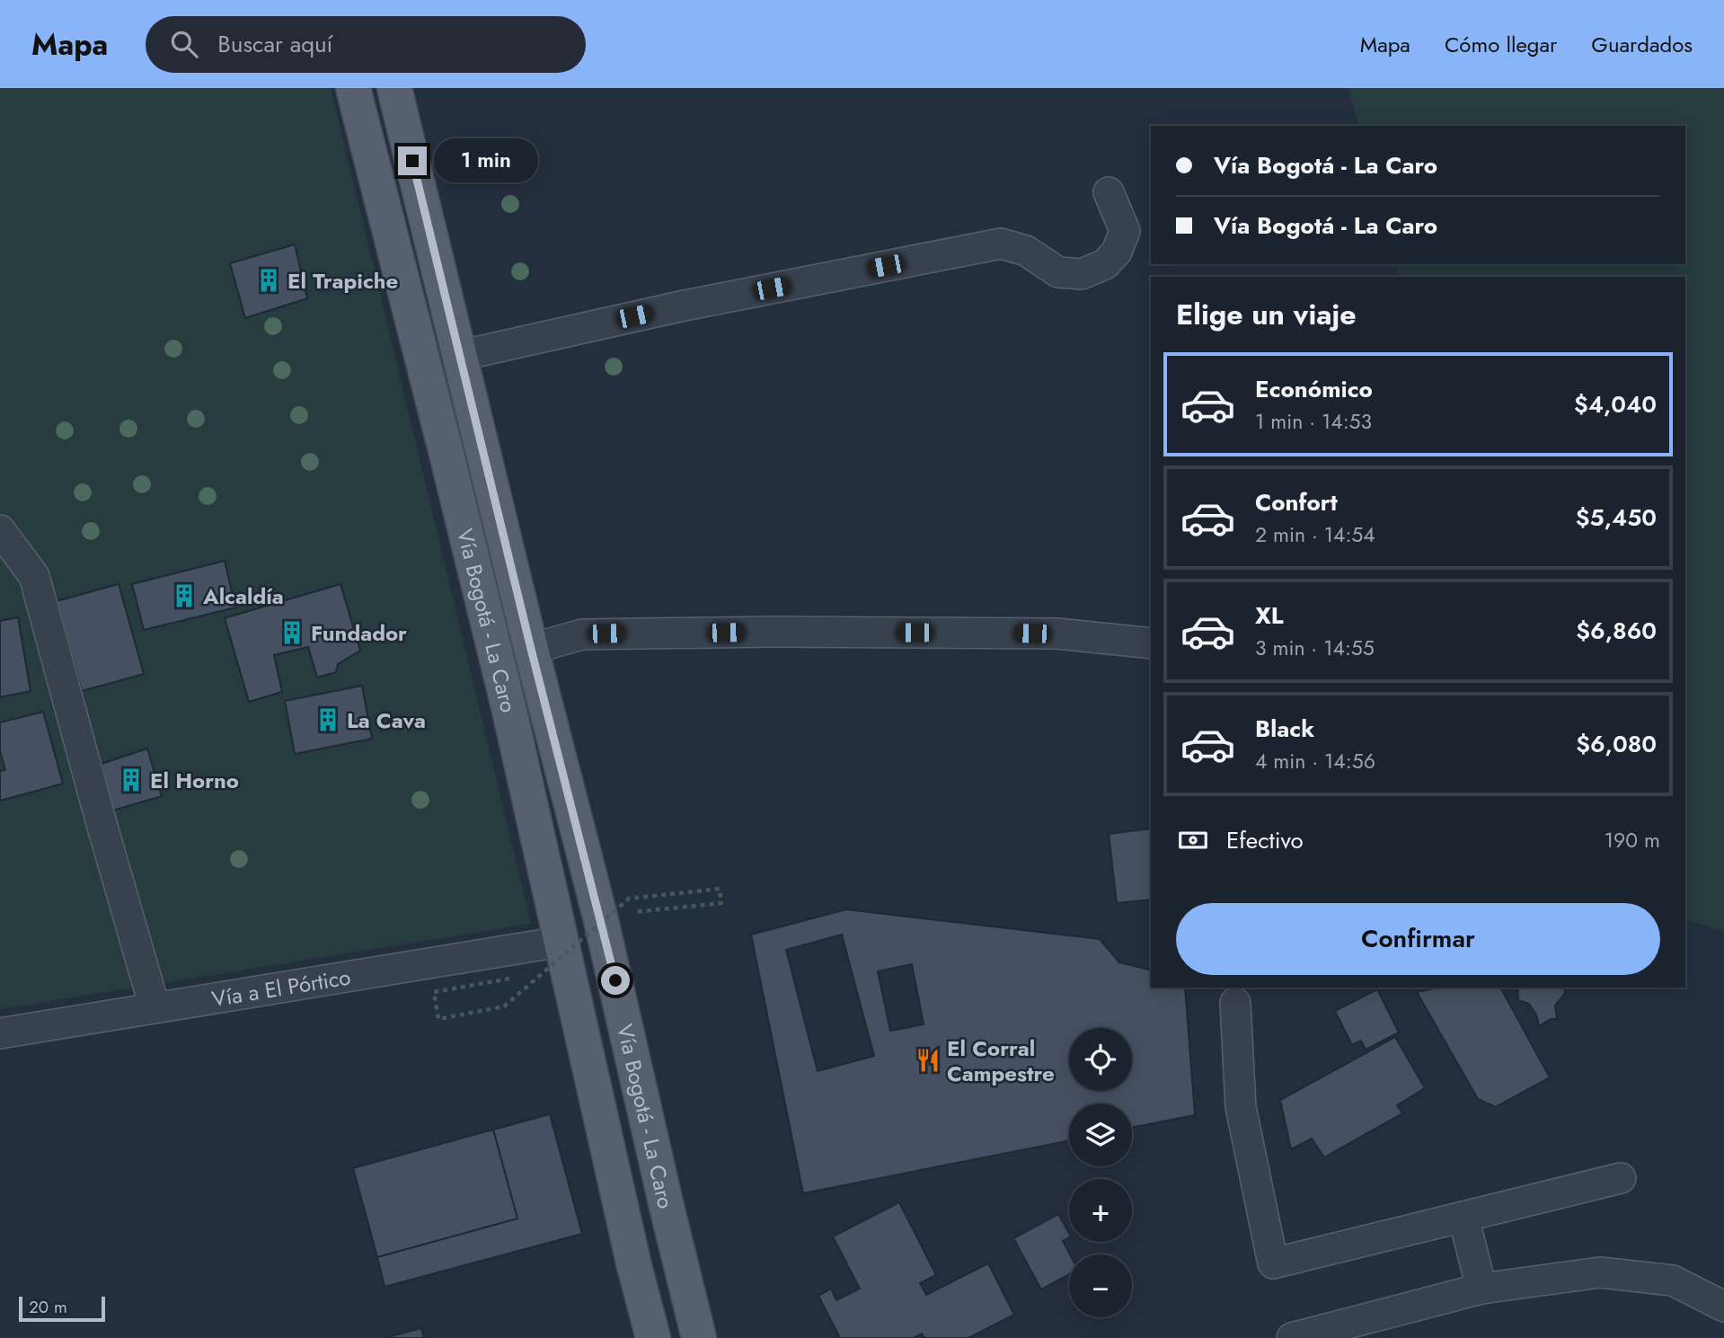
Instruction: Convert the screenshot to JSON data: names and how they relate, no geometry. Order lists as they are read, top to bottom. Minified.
{"streets":{"main road":["Vía Bogotá - La Caro"],"street":["Vía a El Pórtico"]},"crossings":[["Vía Bogotá - La Caro","Vía a El Pórtico"]],"places":{"building":["El Trapiche","Alcaldía","Fundador","La Cava","El Horno"],"restaurant":["El Corral Campestre"]},"scale_bar":"20 m","page":{"header":"Mapa","search":"Buscar aquí","nav":["Mapa","Cómo llegar","Guardados"],"banner":["Vía Bogotá - La Caro","Vía Bogotá - La Caro"],"bubble":"1 min","heading":"Elige un viaje","list":[{"name":"Económico","note":"1 min · 14:53","value":"$4,040"},{"name":"Confort","note":"2 min · 14:54","value":"$5,450"},{"name":"XL","note":"3 min · 14:55","value":"$6,860"},{"name":"Black","note":"4 min · 14:56","value":"$6,080"}],"pay":["Efectivo","190 m"],"buttons":"Confirmar","map_buttons":["+","−"],"scale":"20 m"}}
